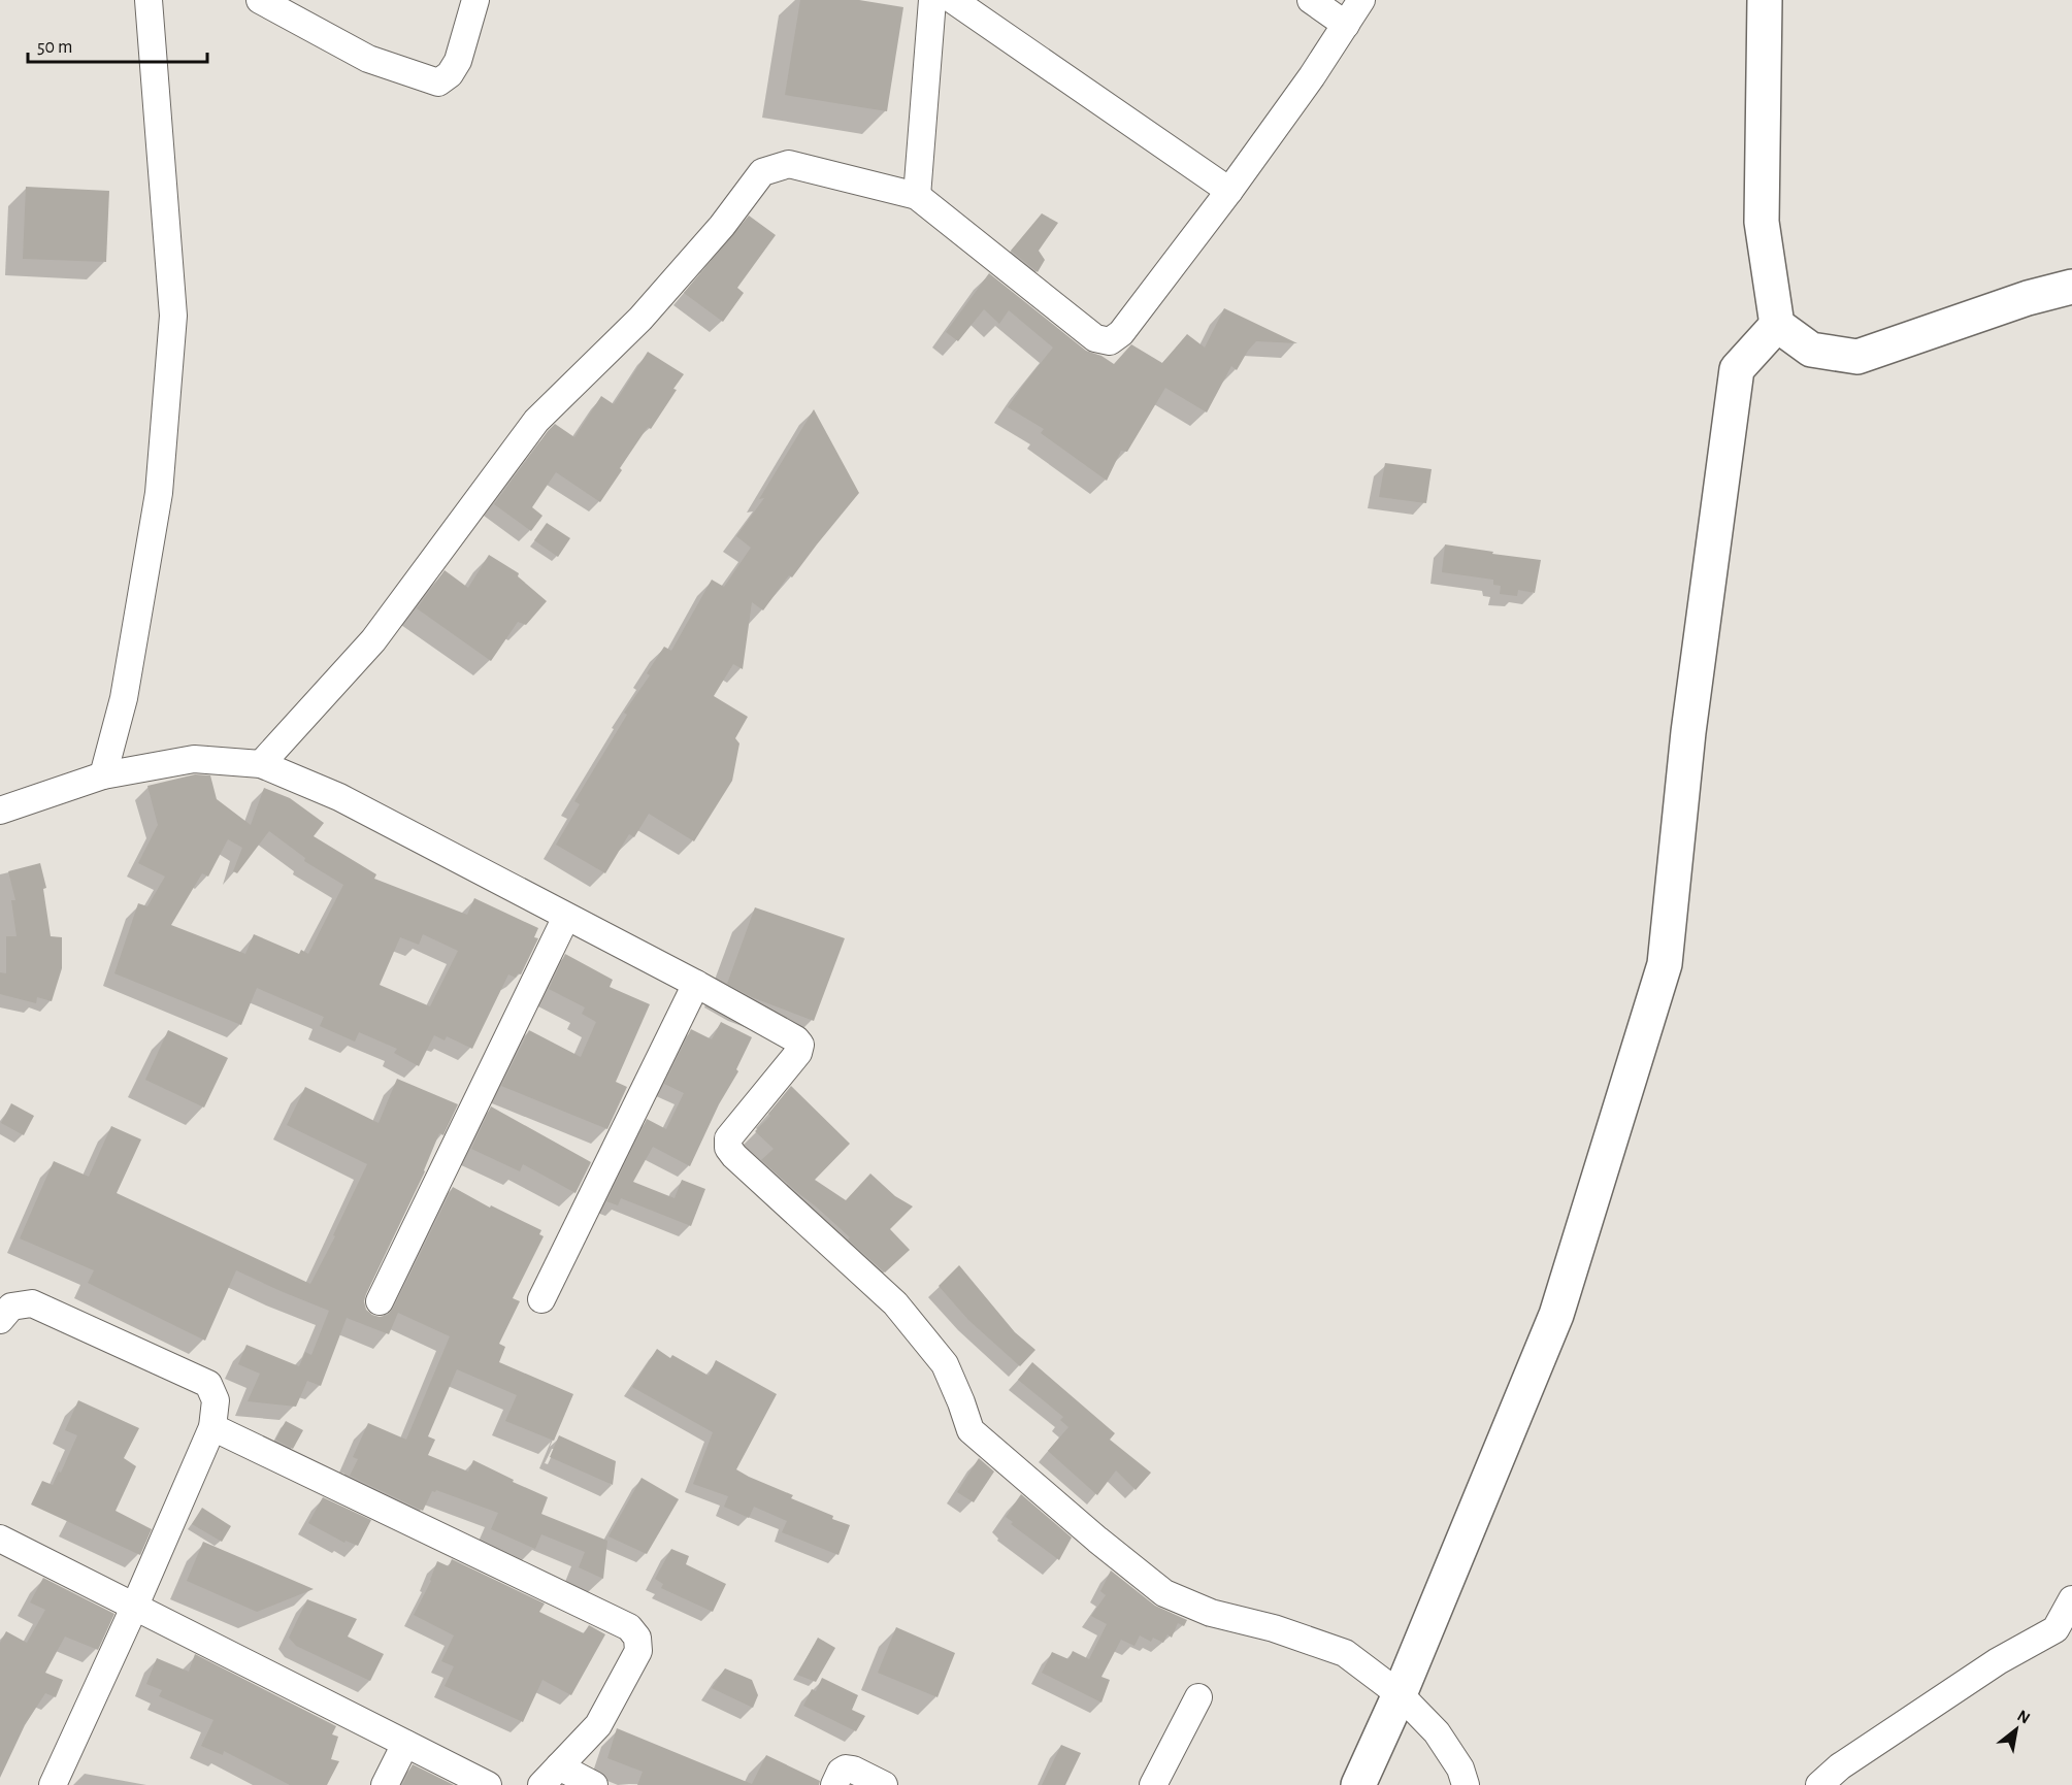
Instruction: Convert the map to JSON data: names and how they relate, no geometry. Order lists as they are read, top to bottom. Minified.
{"scale_bar":"50 m","north":"top right"}
